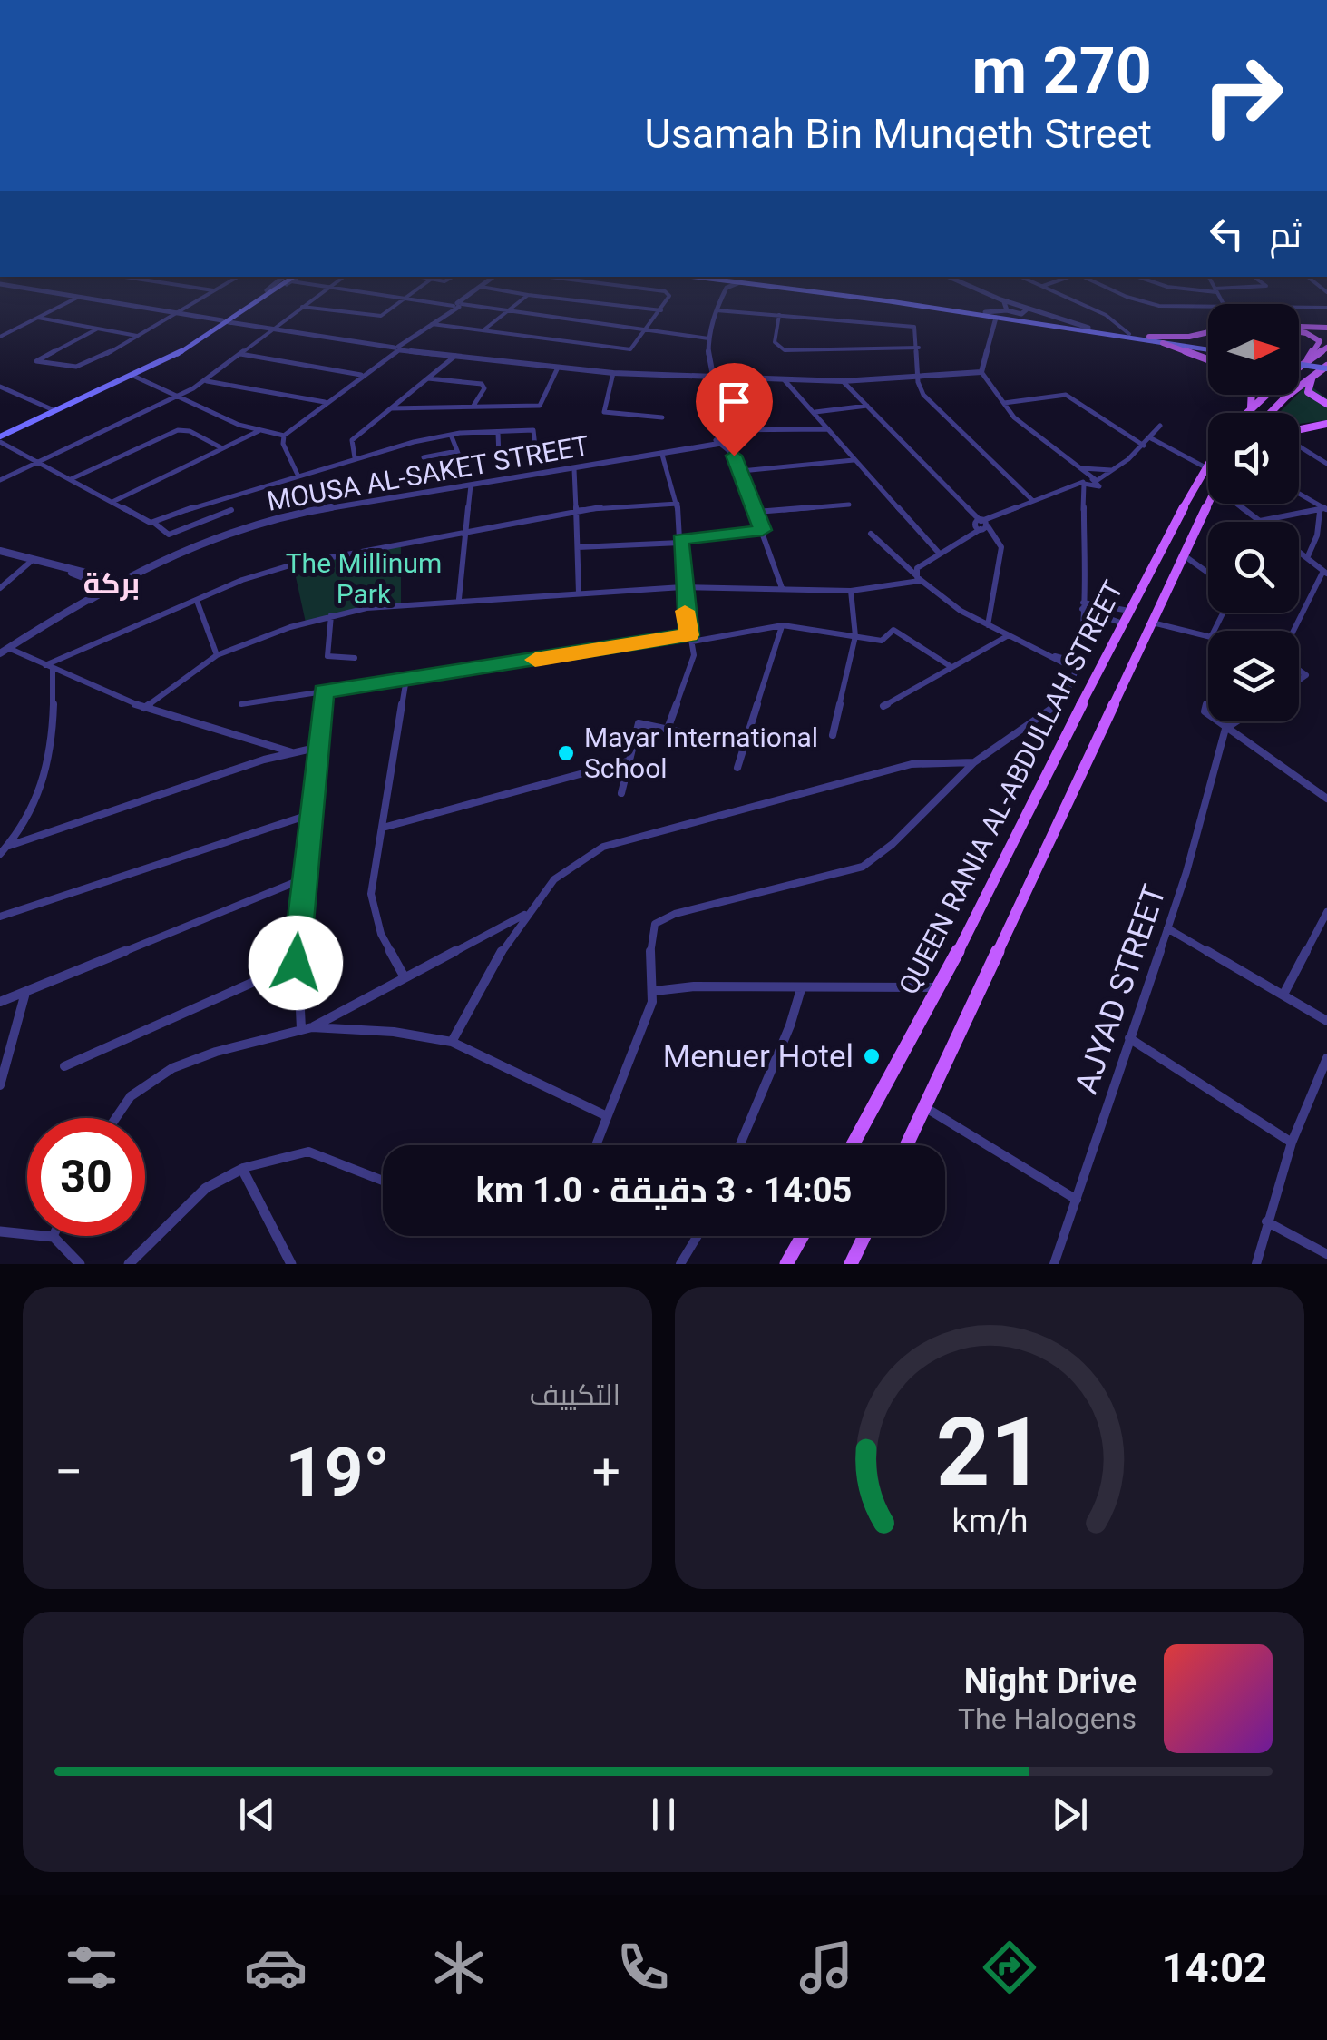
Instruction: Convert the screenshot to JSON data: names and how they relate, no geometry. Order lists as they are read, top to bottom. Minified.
{"streets":{"main road":["QUEEN RANIA AL-ABDULLAH STREET"],"street":["MOUSA AL-SAKET STREET","AJYAD STREET"]},"districts":["بركة"],"parks":["The Millinum Park"],"places":["Mayar International School","Menuer Hotel"],"north":"right","page":{"turn":["270 m","Usamah Bin Munqeth Street"],"then":"ثم","limit":"30","trip":"14:05 · 3 دقيقة · 1.0 km","tile":"التكييف","heat":["−","19°","+"],"song":["Night Drive","The Halogens"],"tabs":"14:02","gauge":["21","km/h"]}}
